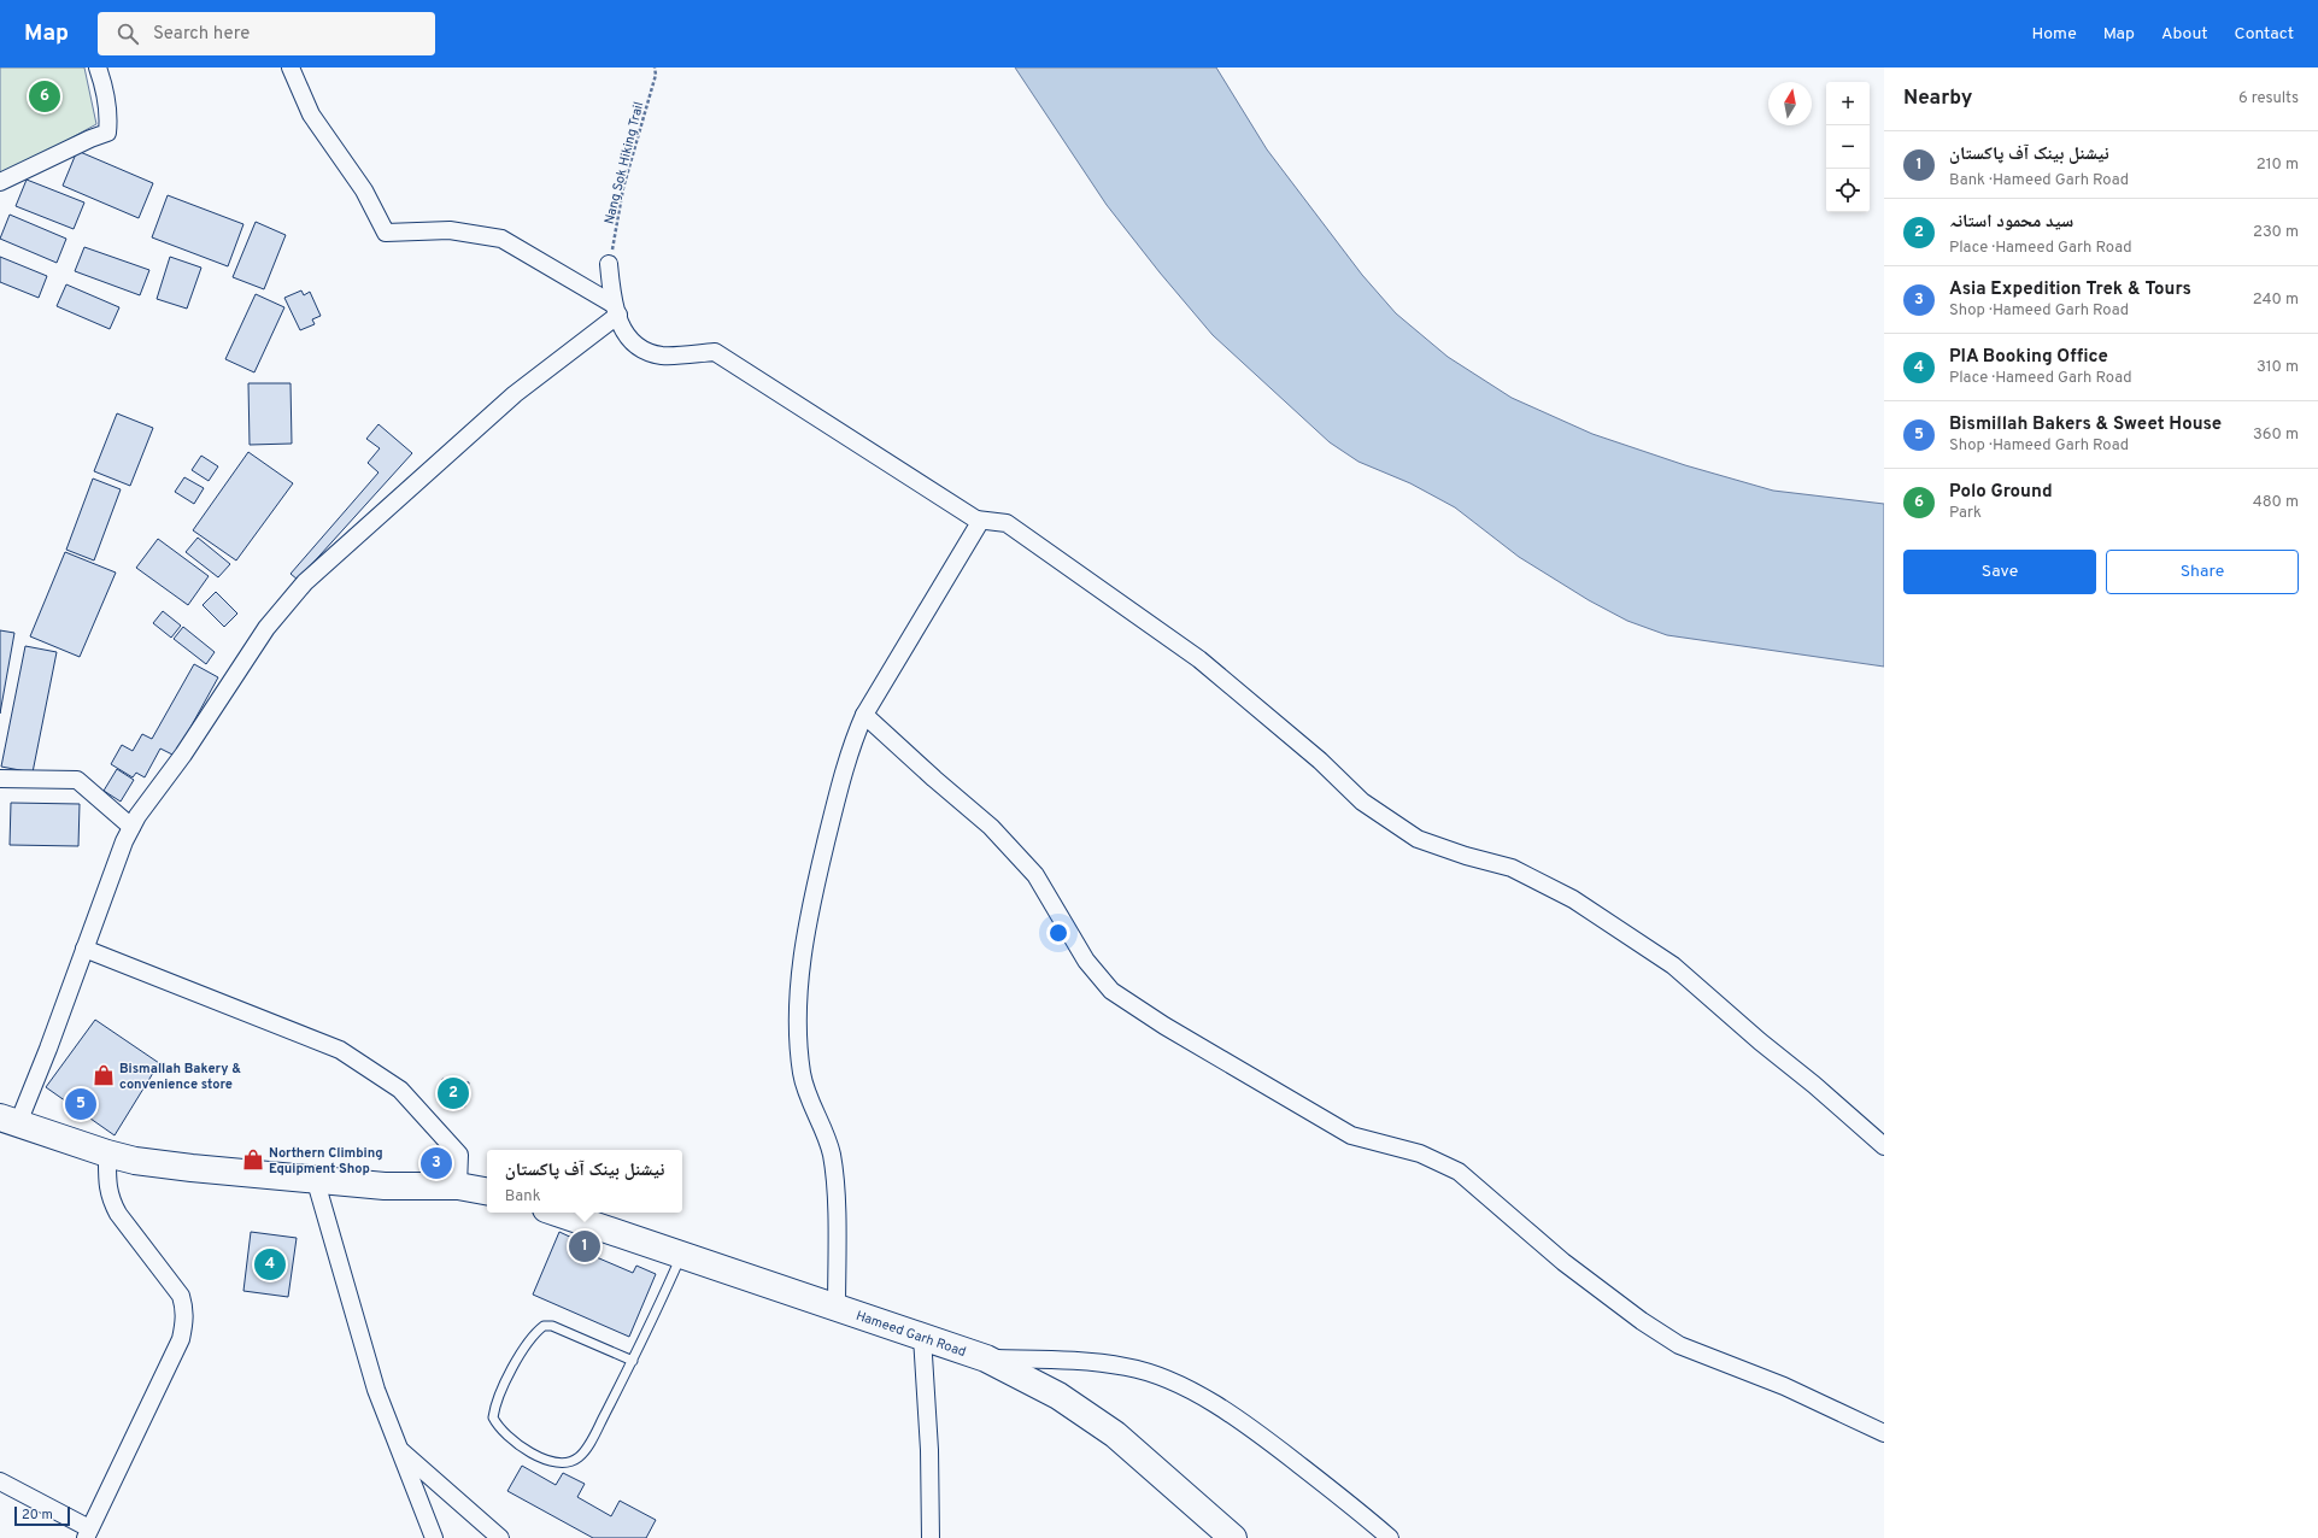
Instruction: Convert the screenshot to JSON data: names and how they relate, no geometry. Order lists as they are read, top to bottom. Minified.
{"streets":{"highway":["Hameed Garh Road"],"path":["Nang Sok Hiking Trail"]},"places":{"shop":["Bismallah Bakery & convenience store","Northern Climbing Equipment Shop"]},"scale_bar":"20 m","north":"top","page":{"header":"Map","search":"Search here","nav":["Home","Map","About","Contact"],"heading":["Nearby","6 results"],"pins":["6","2","5","3","1","4"],"map_buttons":["+","−"],"list":[{"mark":"1","name":"نیشنل بینک آف پاکستان","note":"Bank · Hameed Garh Road","value":"210 m"},{"mark":"2","name":"سید محمود استانہ","note":"Place · Hameed Garh Road","value":"230 m"},{"mark":"3","name":"Asia Expedition Trek & Tours","note":"Shop · Hameed Garh Road","value":"240 m"},{"mark":"4","name":"PIA Booking Office","note":"Place · Hameed Garh Road","value":"310 m"},{"mark":"5","name":"Bismillah Bakers & Sweet House","note":"Shop · Hameed Garh Road","value":"360 m"},{"mark":"6","name":"Polo Ground","note":"Park","value":"480 m"}],"buttons":["Save","Share"],"popup":["نیشنل بینک آف پاکستان","Bank"],"scale":"20 m"}}
